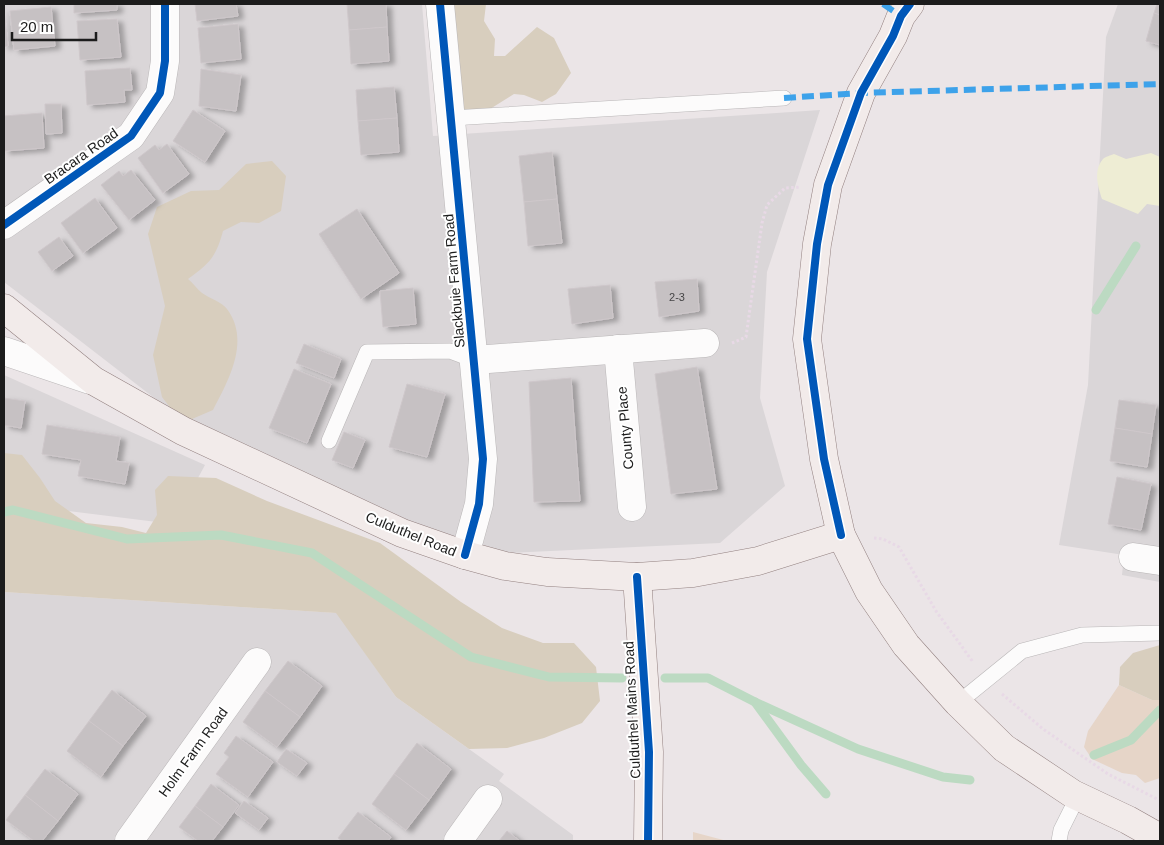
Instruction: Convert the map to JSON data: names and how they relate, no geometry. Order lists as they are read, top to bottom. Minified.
{"streets":{"main road":["Culduthel Road","Culduthel Mains Road"],"street":["Bracara Road","Slackbuie Farm Road","County Place","Holm Farm Road"]},"crossings":[["Slackbuie Farm Road","Culduthel Road"],["Culduthel Road","Culduthel Mains Road"]],"house_numbers":["2-3"],"scale_bar":"20 m"}
